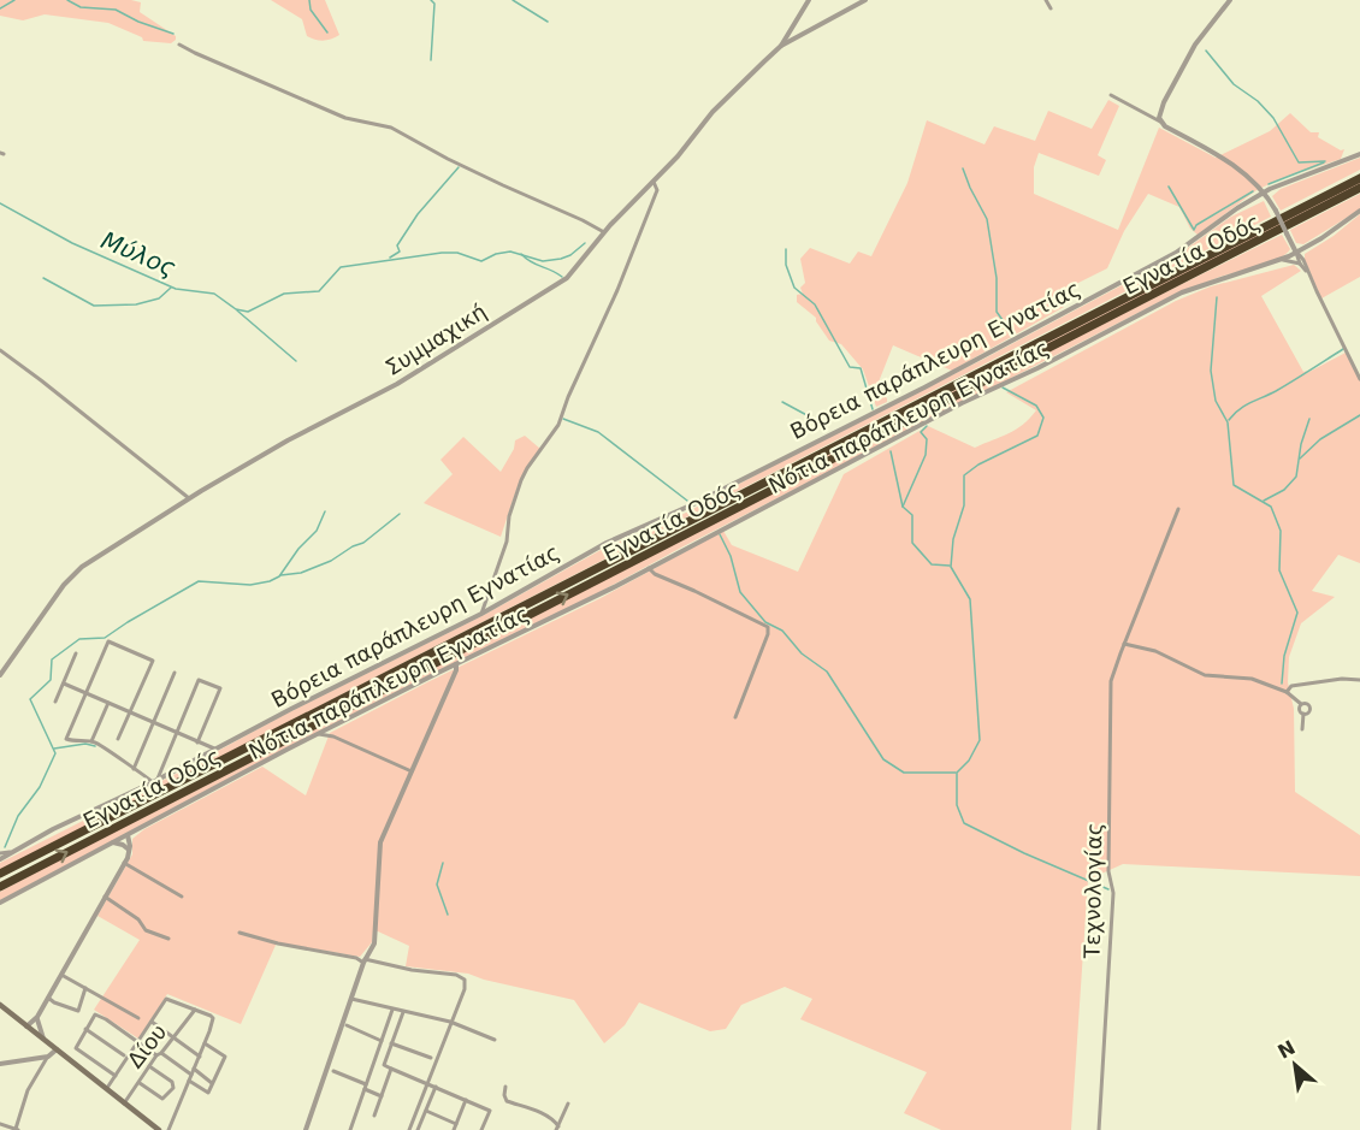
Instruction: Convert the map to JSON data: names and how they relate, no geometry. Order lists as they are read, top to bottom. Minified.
{"streets":{"highway":["Εγνατία Οδός"],"street":["Συμμαχική","Βόρεια παράπλευρη Εγνατίας","Νότια παράπλευρη Εγνατίας","Τεχνολογίας","Δίου"]},"water":["Μύλος"],"north":"top left"}
